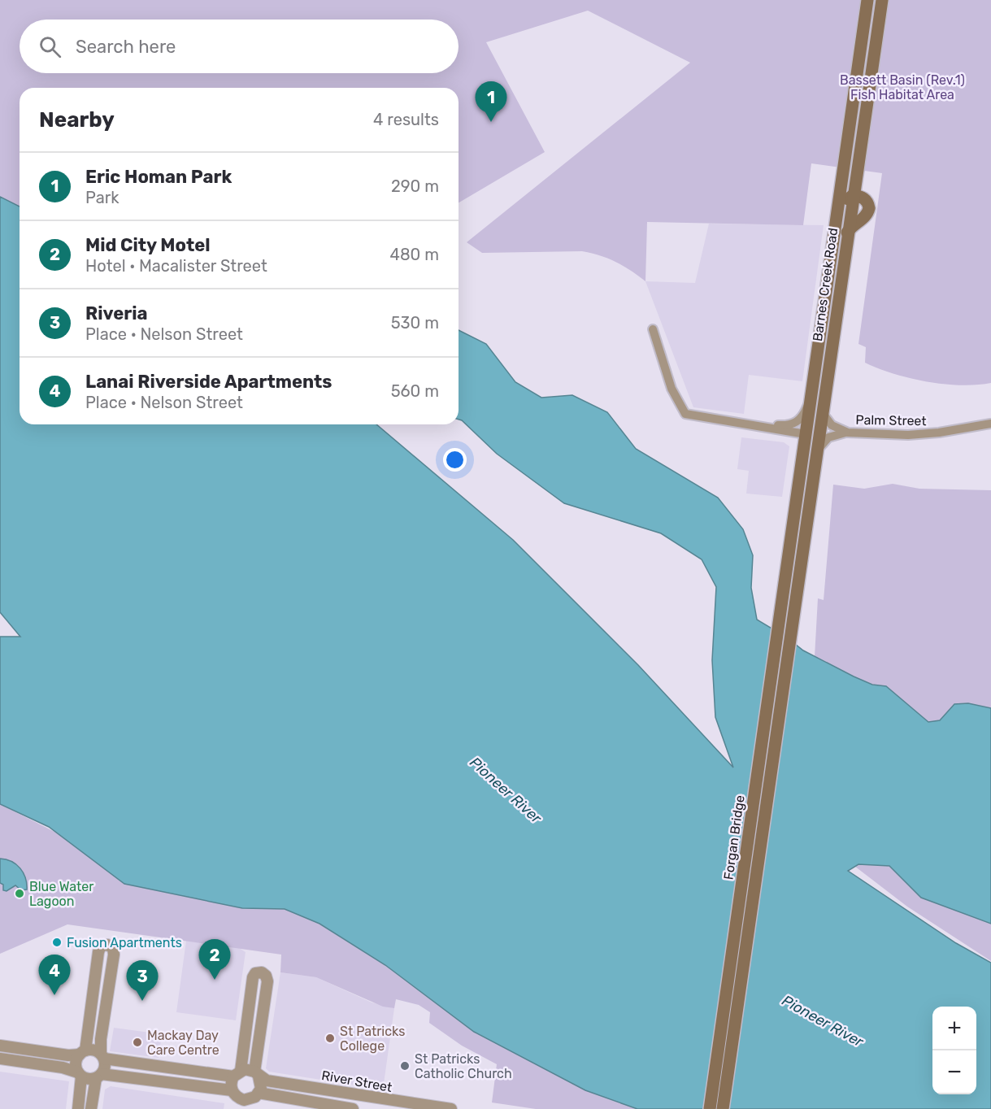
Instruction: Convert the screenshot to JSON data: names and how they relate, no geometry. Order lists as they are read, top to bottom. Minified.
{"streets":{"main road":["Barnes Creek Road","Forgan Bridge"],"street":["Palm Street","River Street"]},"crossings":[["Barnes Creek Road","Palm Street"],["Barnes Creek Road","Forgan Bridge"]],"water":["Pioneer River"],"parks":["Bassett Basin (Rev.1) Fish Habitat Area"],"places":["Blue Water Lagoon","Fusion Apartments","St Patricks College","Mackay Day Care Centre","St Patricks Catholic Church"],"page":{"search":"Search here","pins":["1","2","4","3"],"heading":["Nearby","4 results"],"list":[{"mark":"1","name":"Eric Homan Park","note":"Park","value":"290 m"},{"mark":"2","name":"Mid City Motel","note":"Hotel · Macalister Street","value":"480 m"},{"mark":"3","name":"Riveria","note":"Place · Nelson Street","value":"530 m"},{"mark":"4","name":"Lanai Riverside Apartments","note":"Place · Nelson Street","value":"560 m"}],"map_buttons":["+","−"]}}
